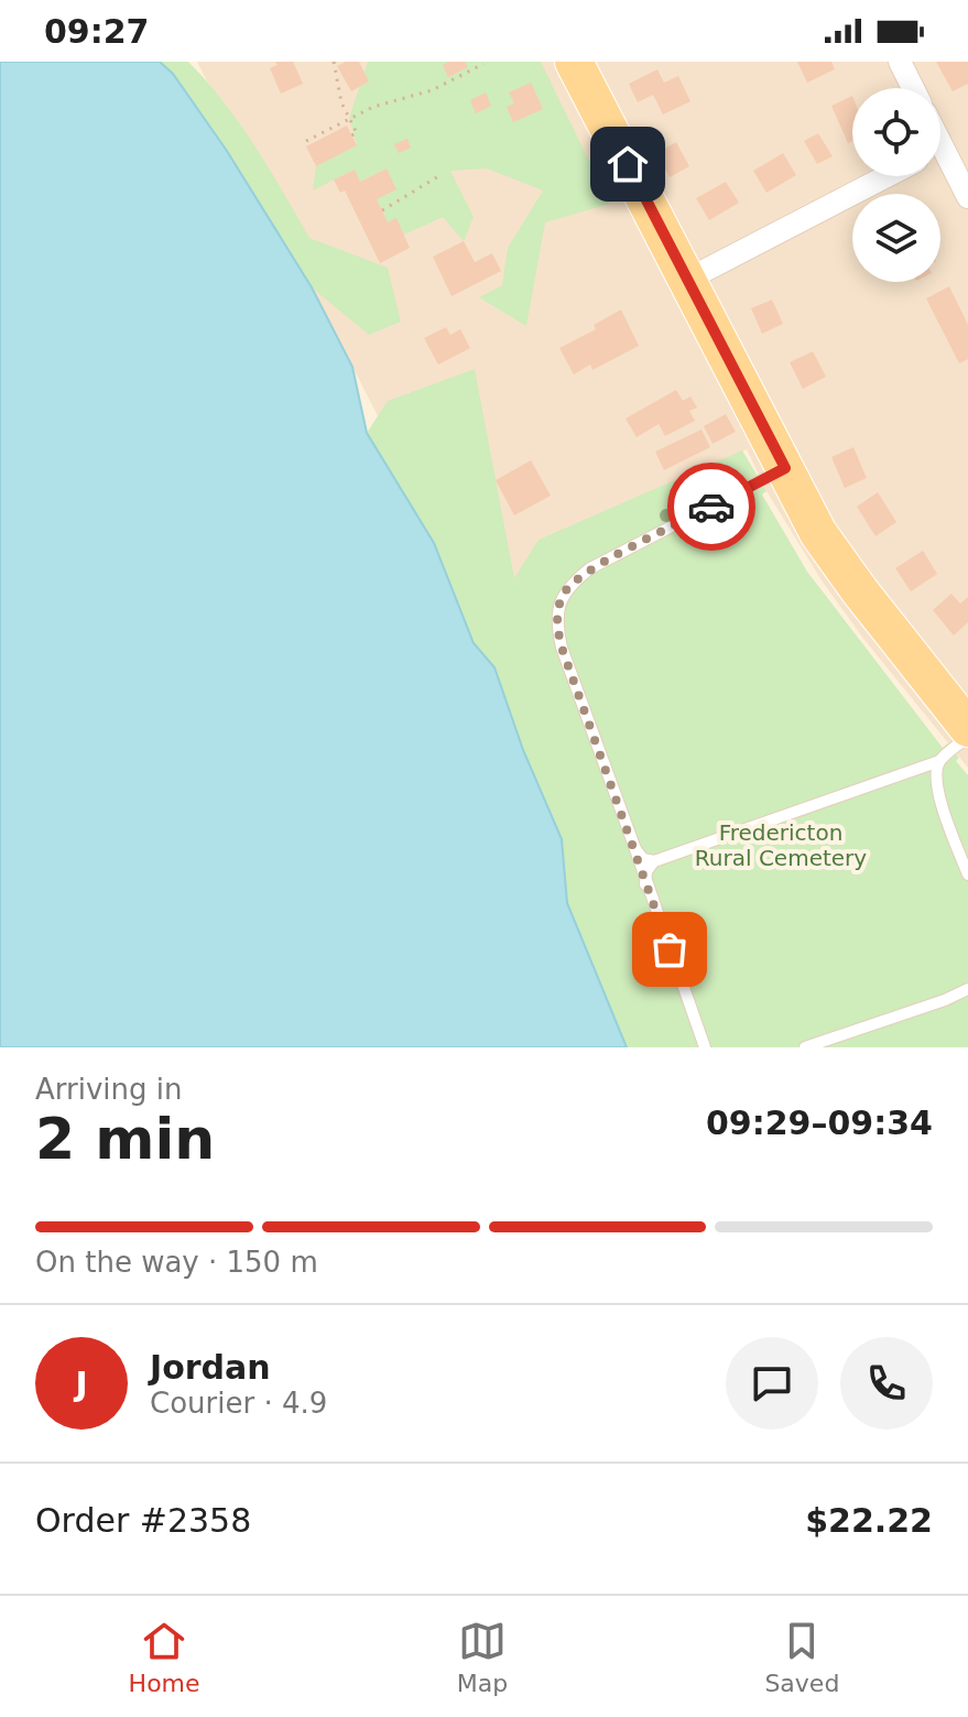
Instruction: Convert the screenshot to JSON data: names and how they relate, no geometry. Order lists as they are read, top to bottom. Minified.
{"parks":["Fredericton Rural Cemetery"],"page":{"status":"09:27","heading":["2 min","Arriving in","09:29–09:34"],"panel":["Jordan","Courier · 4.9","Order #2358","$22.22"],"bar":"On the way · 150 m","round":"J","tabs":["Home","Map","Saved"]}}
